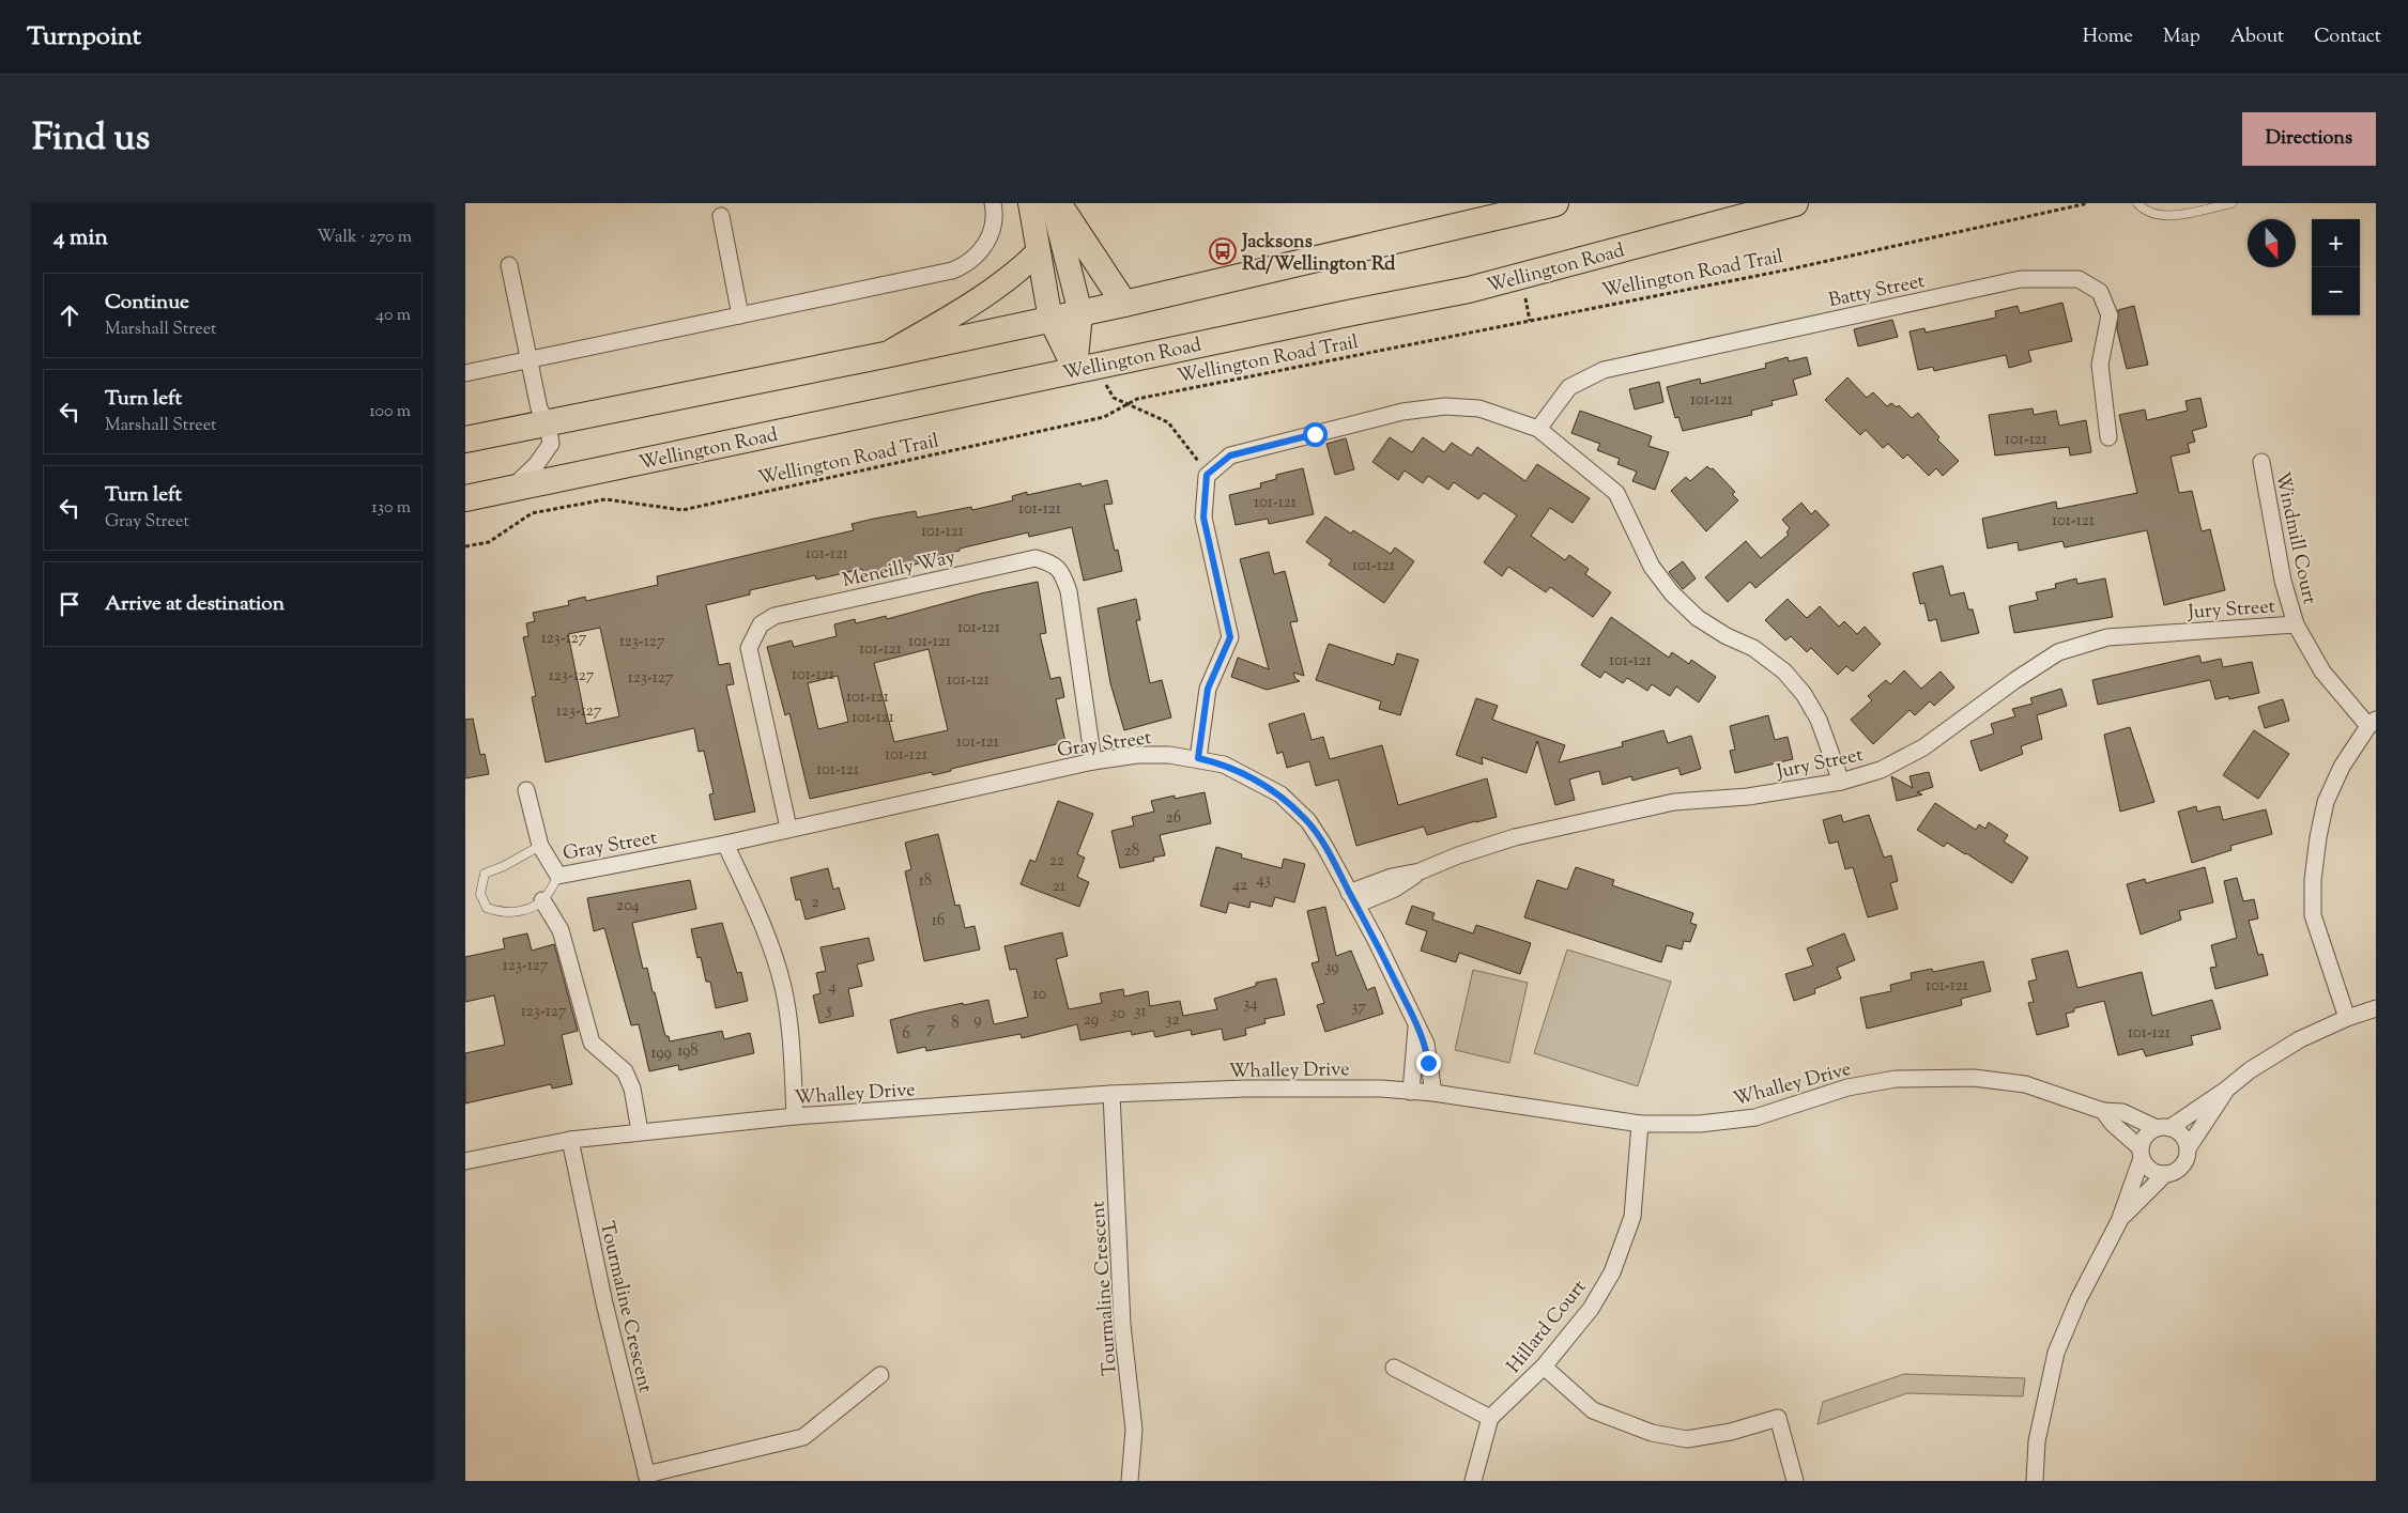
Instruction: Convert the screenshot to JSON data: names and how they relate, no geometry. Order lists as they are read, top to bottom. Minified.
{"streets":{"highway":["Wellington Road"],"street":["Batty Street","Windmill Court","Meneilly Way","Jury Street","Gray Street","Whalley Drive","Tourmaline Crescent","Hillard Court"],"path":["Wellington Road Trail"]},"crossings":[["Windmill Court","Jury Street"],["Meneilly Way","Gray Street"],["Jury Street","Gray Street"],["Gray Street","Whalley Drive"],["Whalley Drive","Tourmaline Crescent"],["Whalley Drive","Hillard Court"]],"places":{"bus stop":["Jacksons Rd/Wellington Rd"]},"house_numbers":["101-121","101-121","101-121","101-121","101-121","101-121","101-121","101-121","101-121","123-127","123-127","101-121","101-121","101-121","101-121","123-127","123-127","101-121","101-121","123-127","101-121","101-121","101-121","101-121","26","28","22","43","18","42","21","2","204","16","123-127","39","101-121","4","10","34","37","5","123-127","31","30","9","29","32","8","7","101-121","6","198","199"],"north":"bottom","page":{"header":"Turnpoint","nav":["Home","Map","About","Contact"],"title":"Find us","buttons":"Directions","heading":["4 min","Walk · 270 m"],"map_buttons":["+","−"],"list":[["Continue","Marshall Street","40 m"],["Turn left","Marshall Street","100 m"],["Turn left","Gray Street","130 m"],"Arrive at destination"]}}
